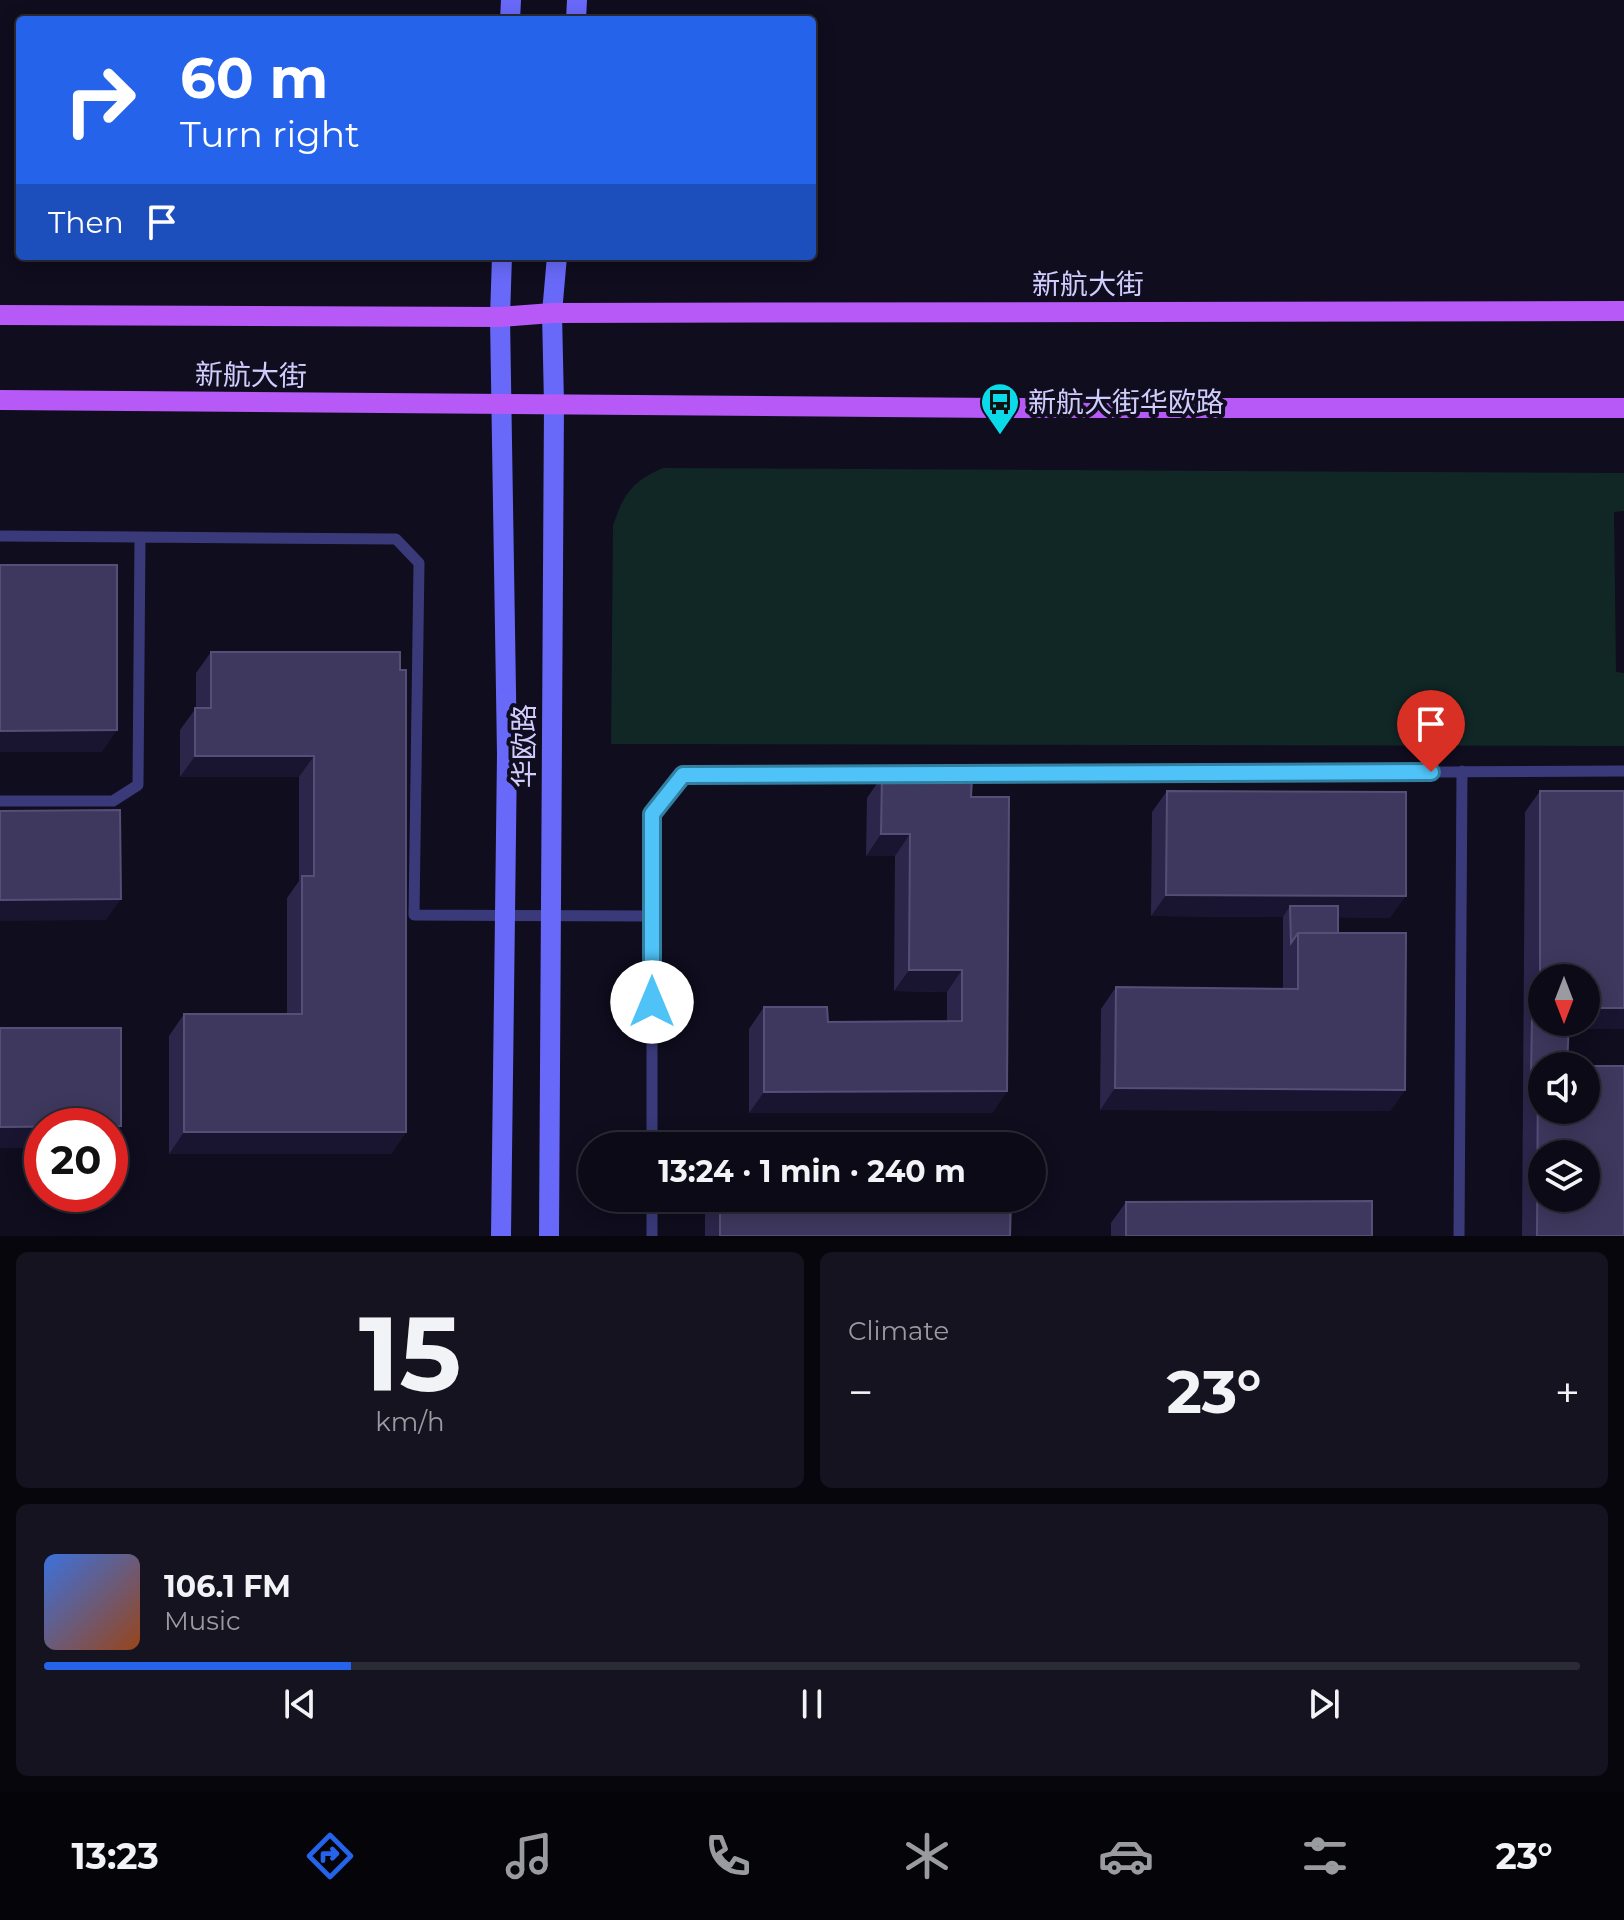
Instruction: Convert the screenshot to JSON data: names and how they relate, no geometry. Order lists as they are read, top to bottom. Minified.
{"streets":{"main road":["新航大街","华欧路"]},"crossings":[["新航大街","华欧路"]],"places":{"bus stop":["新航大街华欧路"]},"north":"bottom","page":{"turn":["60 m","Turn right"],"then":"Then","limit":"20","trip":"13:24 · 1 min · 240 m","tile":[["15","km/h"],"Climate"],"heat":["−","23°","+"],"song":["106.1 FM","Music"],"tabs":["13:23","23°"]}}
